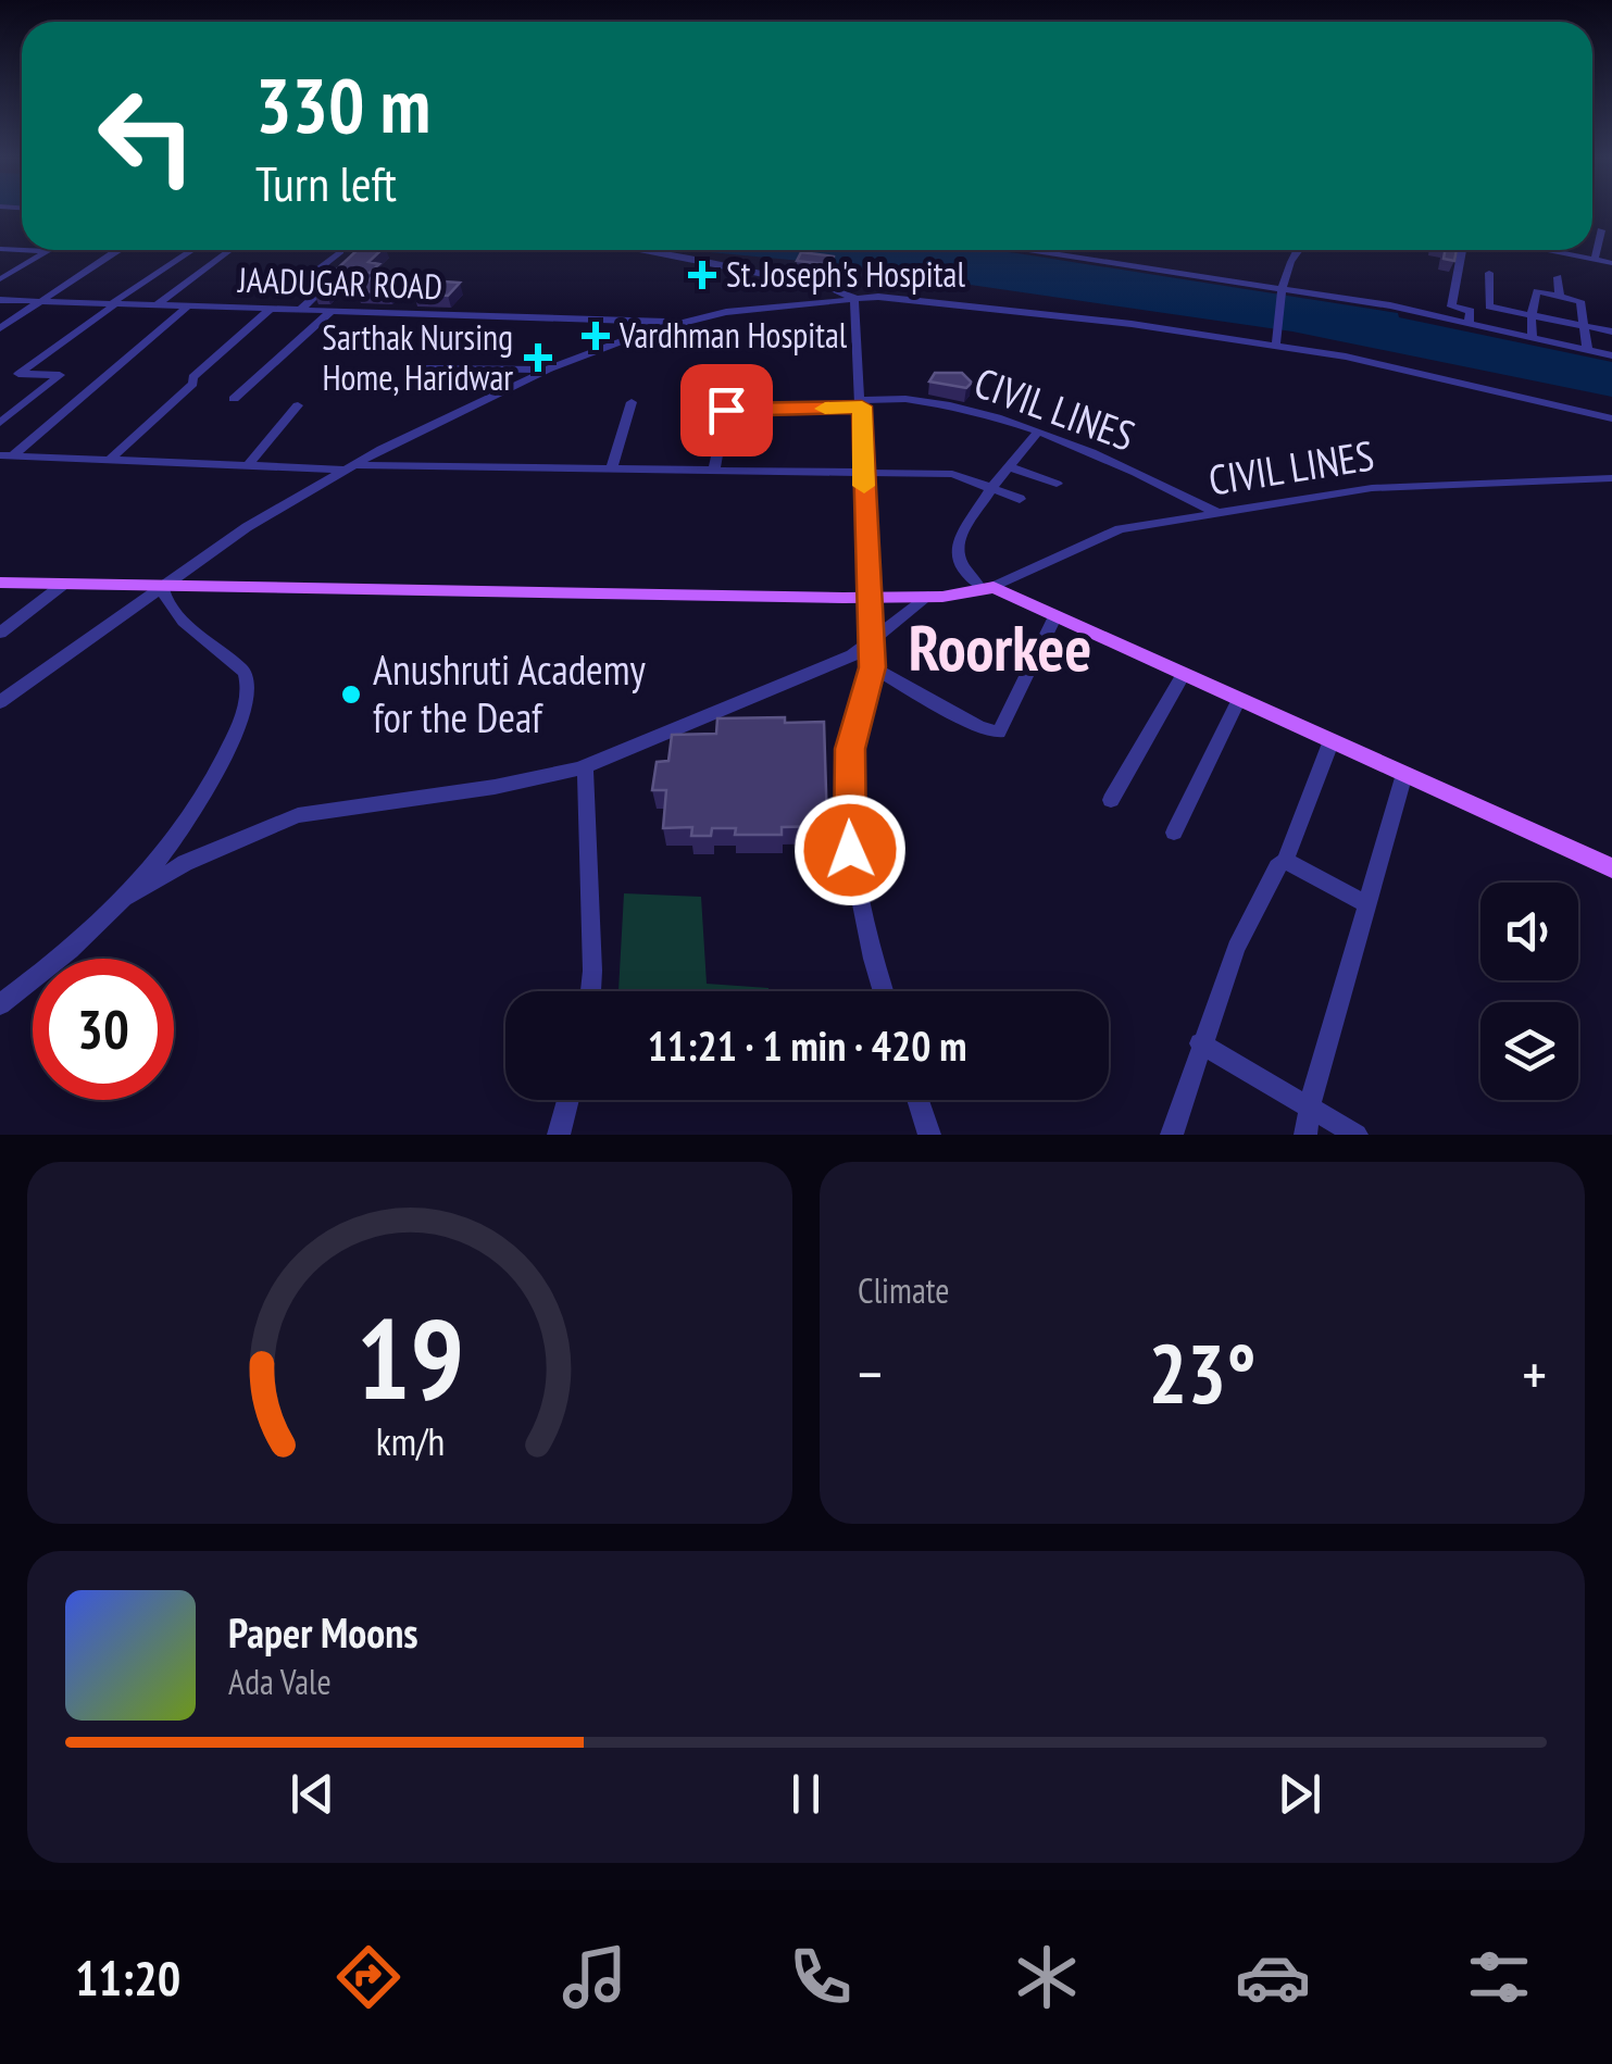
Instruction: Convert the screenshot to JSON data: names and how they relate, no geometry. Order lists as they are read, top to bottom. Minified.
{"streets":{"street":["JAADUGAR ROAD","CIVIL LINES"]},"districts":["Roorkee"],"places":{"health":["St. Joseph's Hospital","Vardhman Hospital","Sarthak Nursing Home, Haridwar"],"other":["Anushruti Academy for the Deaf"]},"page":{"turn":["330 m","Turn left"],"limit":"30","trip":"11:21 · 1 min · 420 m","tile":"Climate","heat":["−","23°","+"],"song":["Paper Moons","Ada Vale"],"tabs":"11:20","gauge":["19","km/h"]}}
